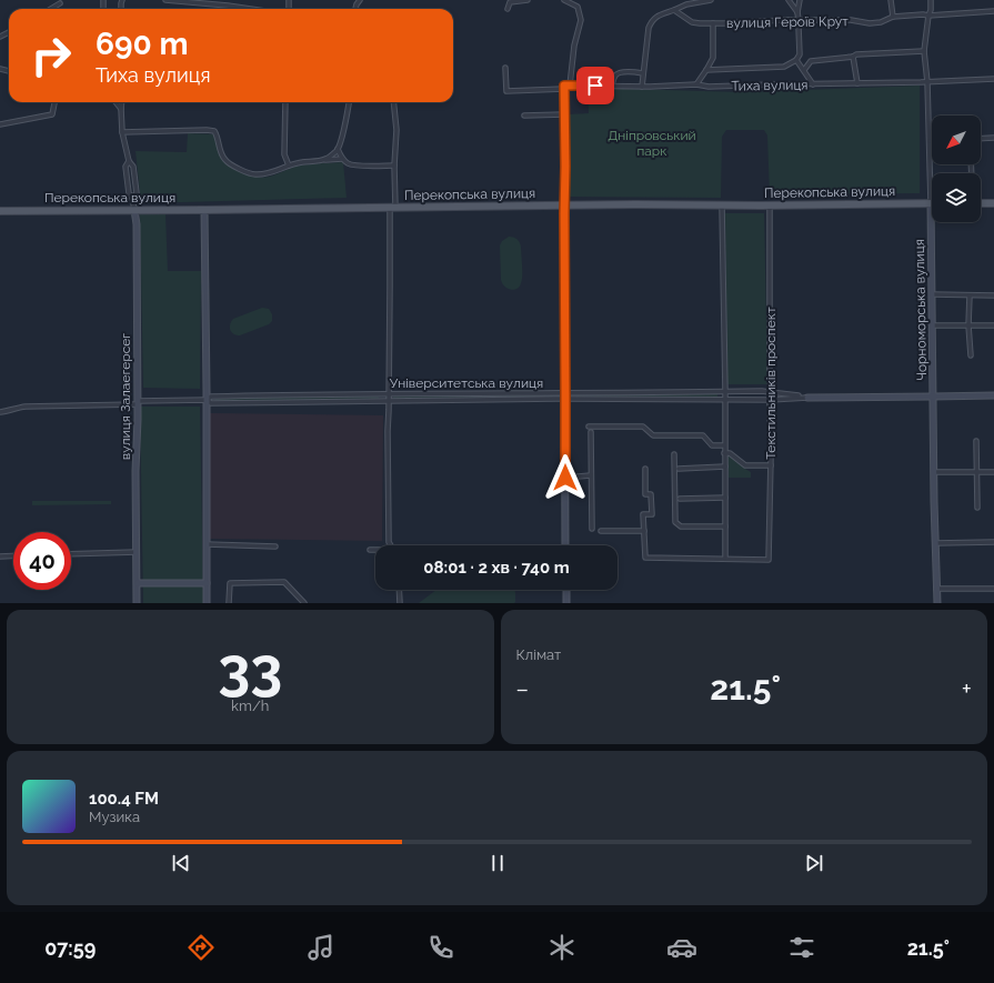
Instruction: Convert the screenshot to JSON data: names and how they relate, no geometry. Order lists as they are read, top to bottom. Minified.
{"streets":{"main road":["Перекопська вулиця"],"street":["вулиця Героїв Крут","Тиха вулиця","Чорноморська вулиця","Університетська вулиця","Текстильників проспект","вулиця Залаегерсег"]},"crossings":[["вулиця Героїв Крут","Чорноморська вулиця"],["Тиха вулиця","Чорноморська вулиця"],["Перекопська вулиця","Чорноморська вулиця"],["Перекопська вулиця","Текстильників проспект"],["Перекопська вулиця","вулиця Залаегерсег"],["Чорноморська вулиця","Університетська вулиця"],["Університетська вулиця","Текстильників проспект"],["Університетська вулиця","вулиця Залаегерсег"]],"parks":["Дніпровський парк"],"north":"bottom left","page":{"turn":["690 m","Тиха вулиця"],"limit":"40","trip":"08:01 · 2 хв · 740 m","tile":[["33","km/h"],"Клімат"],"heat":["−","21.5°","+"],"song":["100.4 FM","Музика"],"tabs":["07:59","21.5°"]}}
